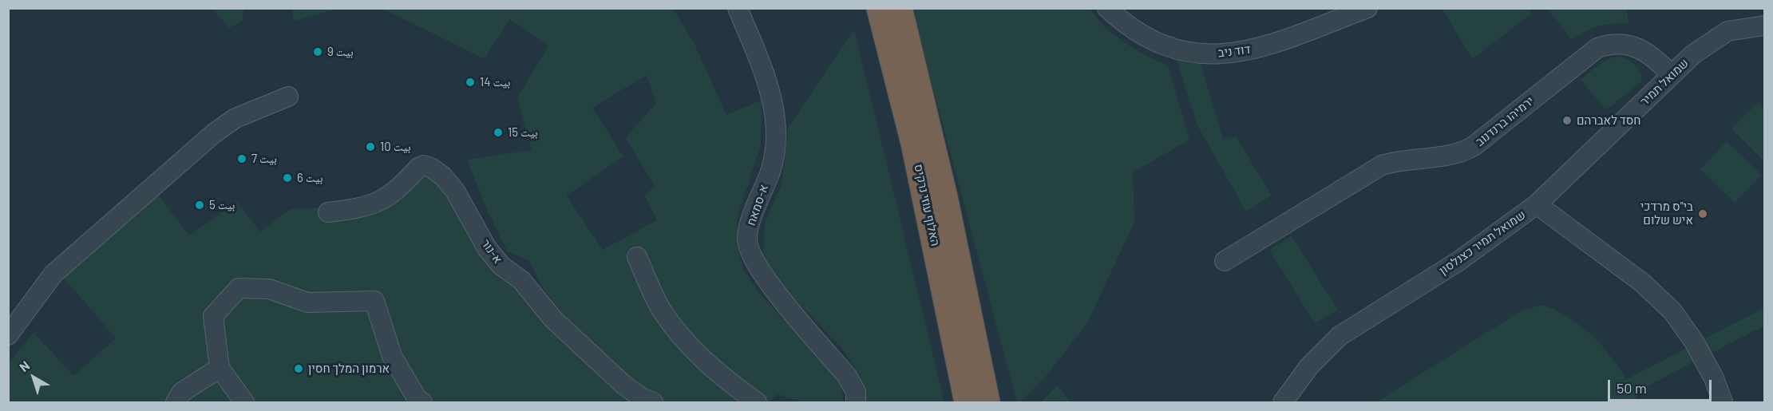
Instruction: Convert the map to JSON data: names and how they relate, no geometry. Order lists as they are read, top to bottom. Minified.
{"streets":{"highway":["האלוף עוזי נרקיס"],"street":["דוד ניב","שמואל תמיר","ירמיהו ברנדנוב","א-סמאח","שמואל תמיר כצנלסון","א-נור"]},"crossings":[["שמואל תמיר","ירמיהו ברנדנוב"],["שמואל תמיר","שמואל תמיר כצנלסון"]],"places":["بيت 9","بيت 14","חסד לאברהם","بيت 15","بيت 10","بيت 7","بيت 6","بيت 5","בי\"ס מרדכי איש שלום","ארמון המלך חסין"],"scale_bar":"50 m","north":"top left"}
